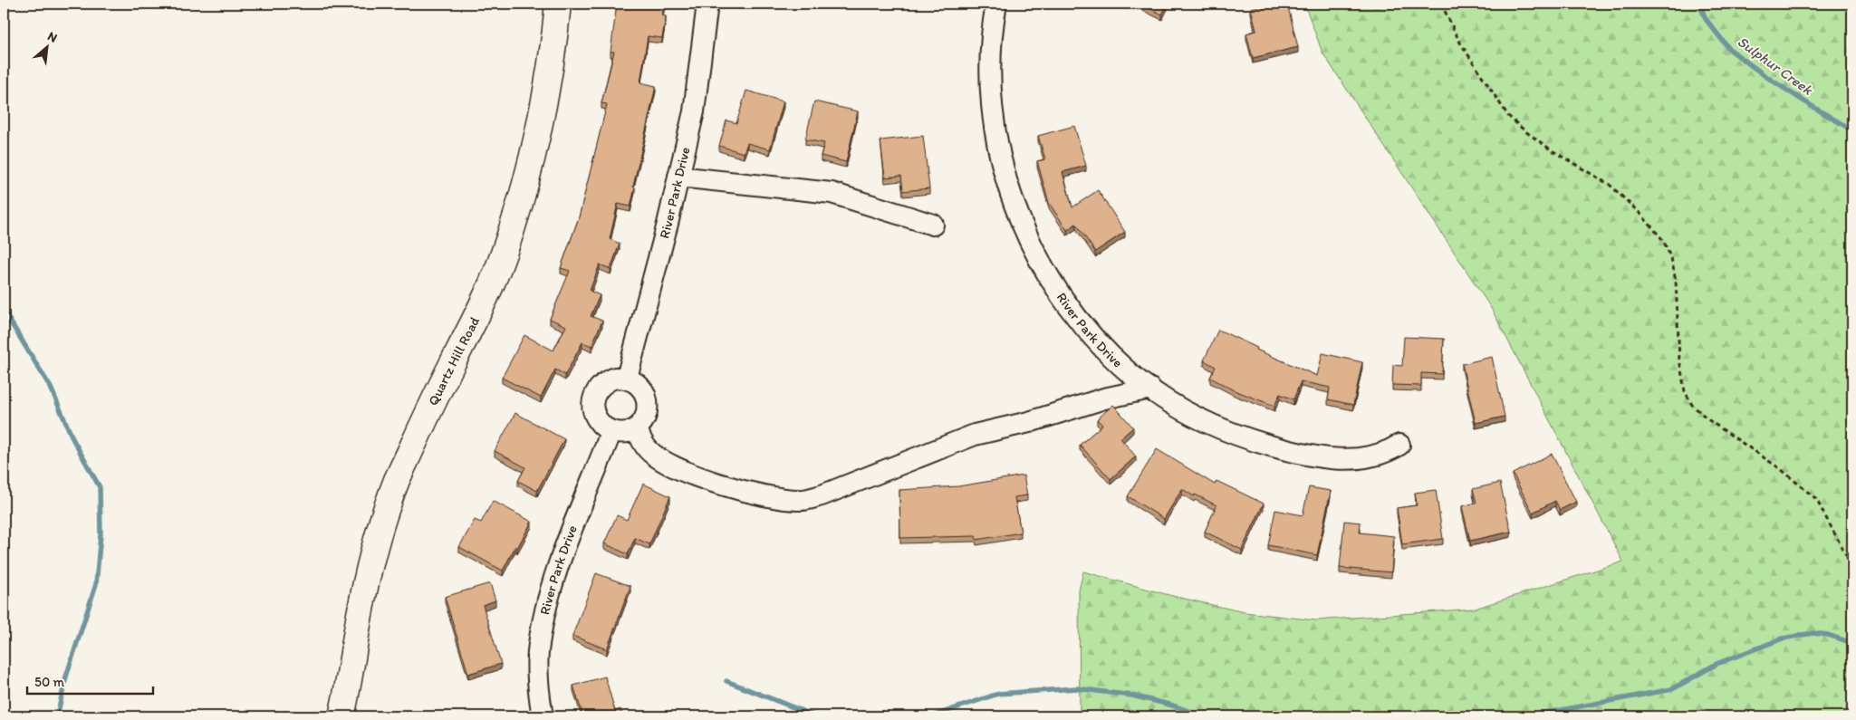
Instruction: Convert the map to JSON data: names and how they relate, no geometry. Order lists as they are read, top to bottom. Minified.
{"streets":{"street":["River Park Drive","Quartz Hill Road"]},"water":["Sulphur Creek"],"scale_bar":"50 m","north":"top right"}
